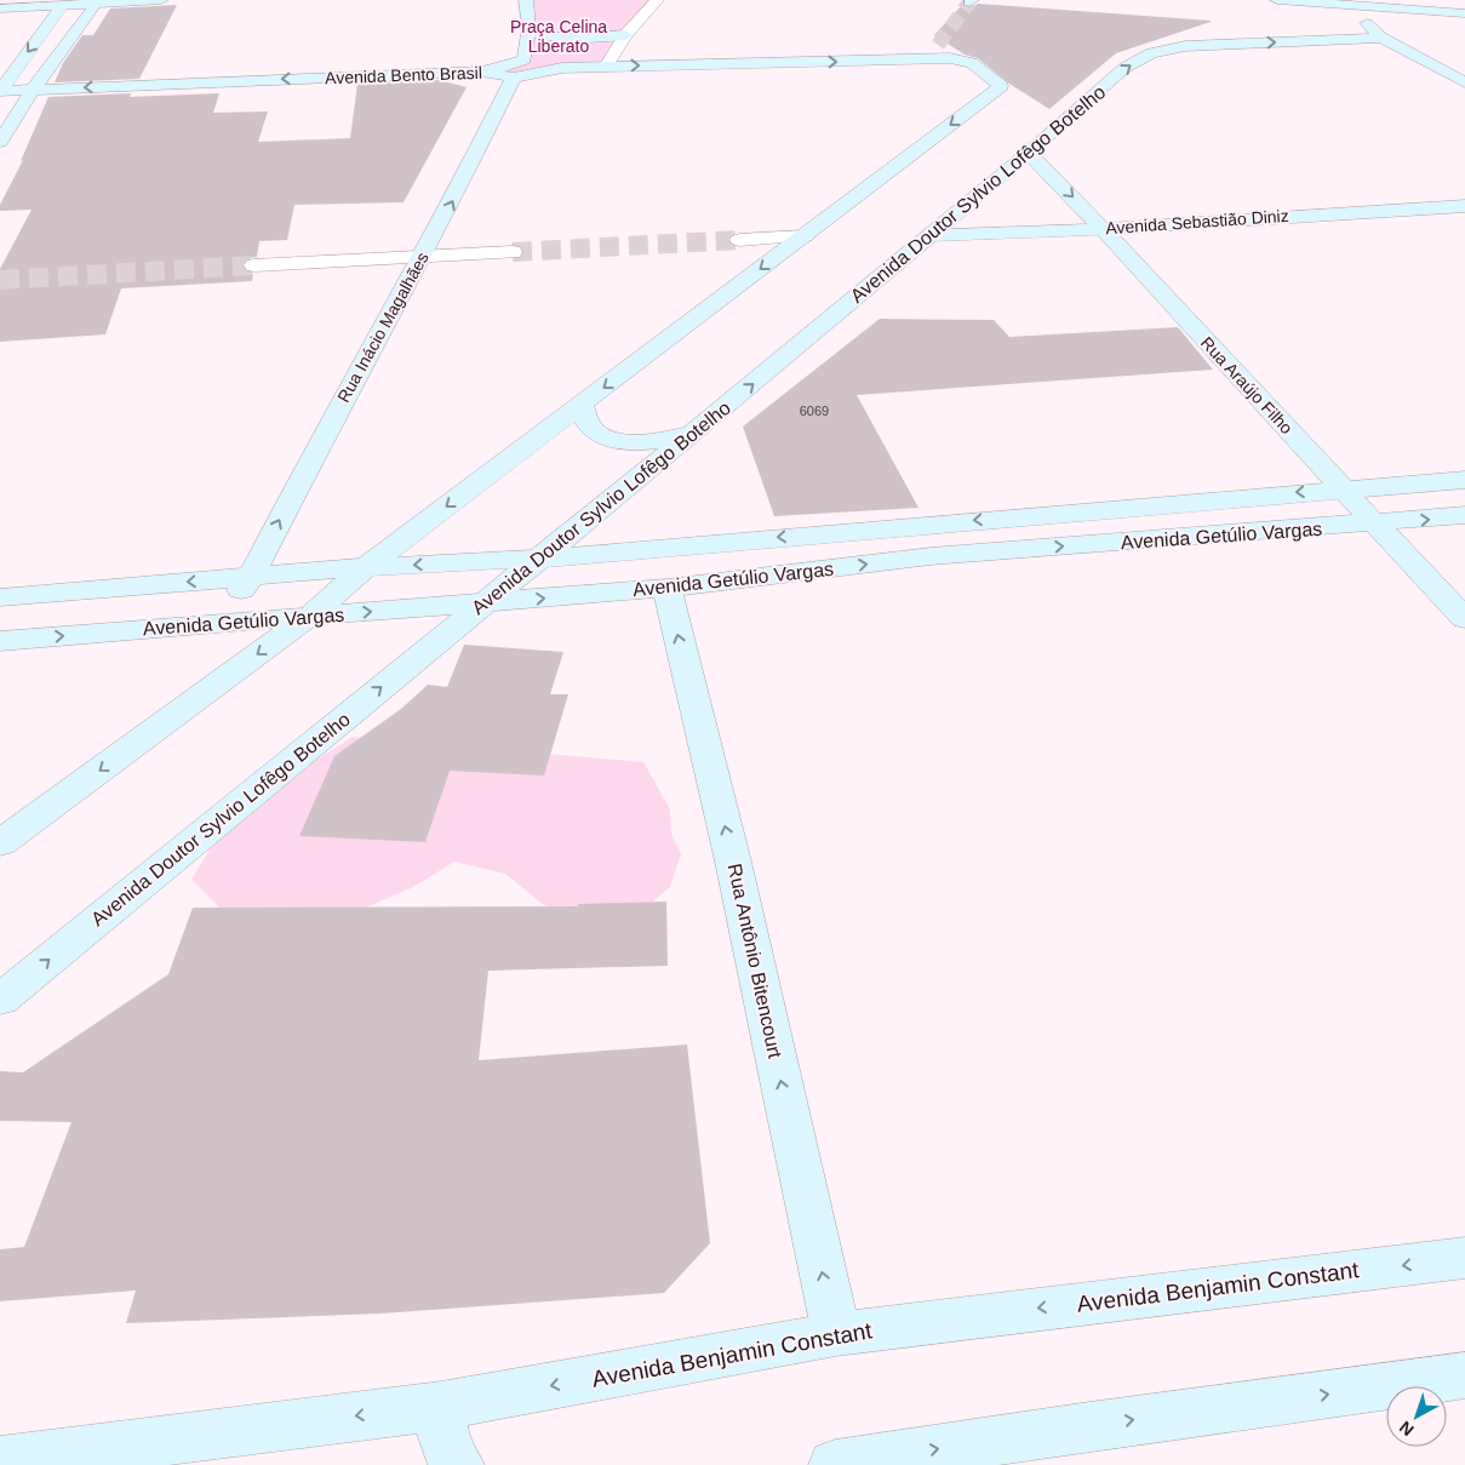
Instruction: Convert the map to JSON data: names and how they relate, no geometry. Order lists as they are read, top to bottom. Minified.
{"streets":{"main road":["Avenida Bento Brasil","Avenida Doutor Sylvio Lofêgo Botelho","Avenida Sebastião Diniz","Rua Inácio Magalhães","Rua Araújo Filho","Avenida Getúlio Vargas","Rua Antônio Bitencourt","Avenida Benjamin Constant"]},"crossings":[["Avenida Bento Brasil","Rua Inácio Magalhães"],["Avenida Doutor Sylvio Lofêgo Botelho","Avenida Sebastião Diniz"],["Avenida Doutor Sylvio Lofêgo Botelho","Rua Araújo Filho"],["Avenida Doutor Sylvio Lofêgo Botelho","Avenida Getúlio Vargas"],["Avenida Sebastião Diniz","Rua Araújo Filho"],["Rua Inácio Magalhães","Avenida Getúlio Vargas"],["Rua Araújo Filho","Avenida Getúlio Vargas"],["Avenida Getúlio Vargas","Rua Antônio Bitencourt"],["Rua Antônio Bitencourt","Avenida Benjamin Constant"]],"one_way":["Rua Antônio Bitencourt"],"parks":["Praça Celina Liberato"],"house_numbers":["6069"],"north":"bottom left"}
